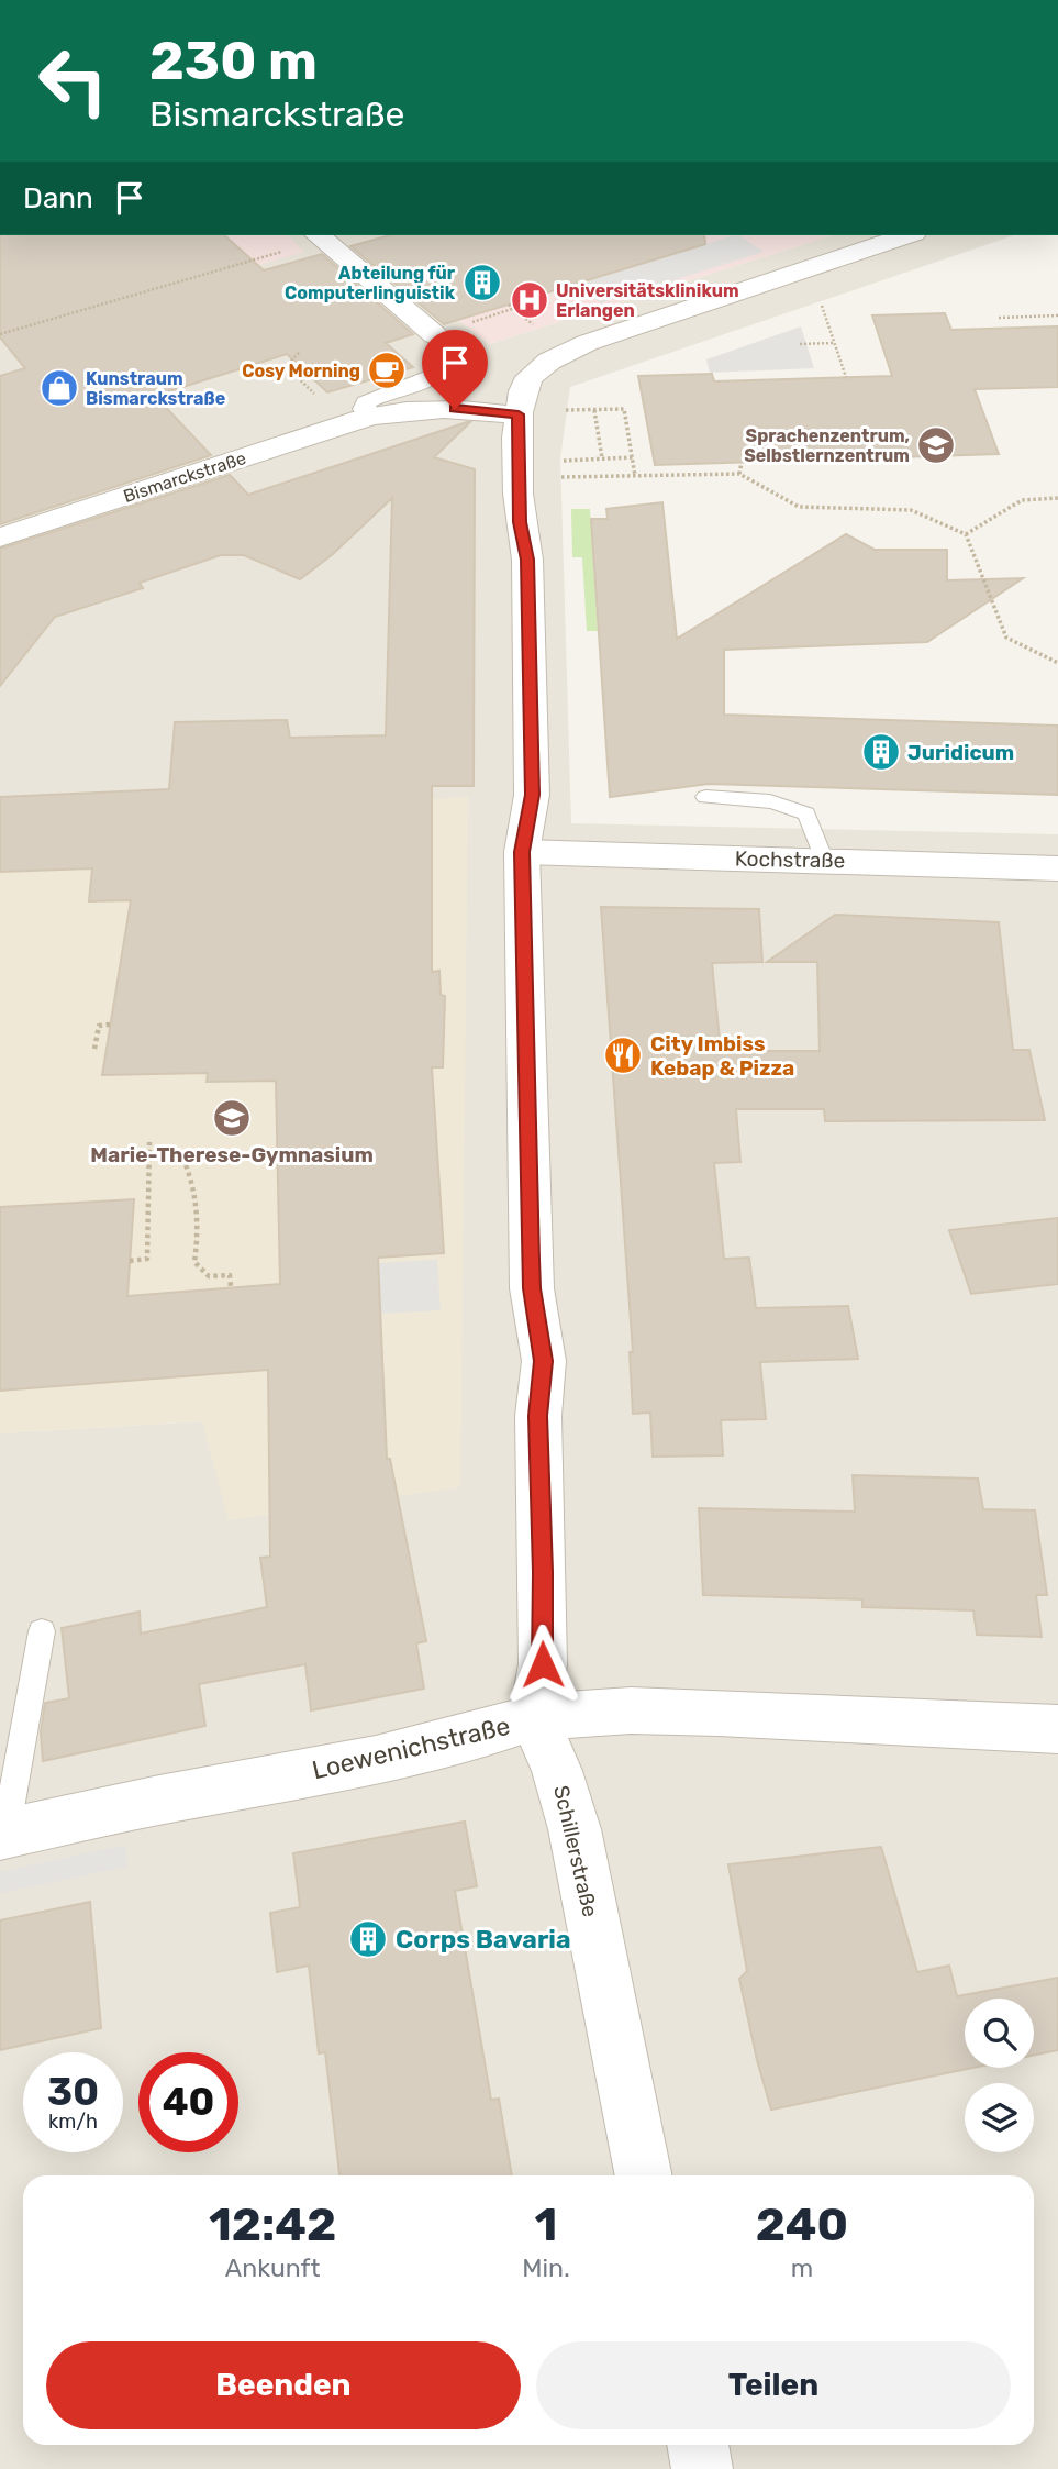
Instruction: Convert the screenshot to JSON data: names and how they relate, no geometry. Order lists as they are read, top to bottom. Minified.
{"streets":{"street":["Bismarckstraße","Kochstraße","Loewenichstraße","Schillerstraße"]},"crossings":[["Loewenichstraße","Schillerstraße"]],"places":{"building":["Abteilung für Computerlinguistik","Juridicum","Corps Bavaria"],"hospital":["Universitätsklinikum Erlangen"],"cafe":["Cosy Morning"],"shop":["Kunstraum Bismarckstraße"],"school or university":["Sprachenzentrum, Selbstlernzentrum","Marie-Therese-Gymnasium"],"restaurant":["City Imbiss Kebap & Pizza"]},"page":{"turn":["230 m","Bismarckstraße"],"then":"Dann","speed":"30 km/h","limit":"40","eta":["12:42","Ankunft","1","Min.","240","m"],"buttons":["Beenden","Teilen"]}}
